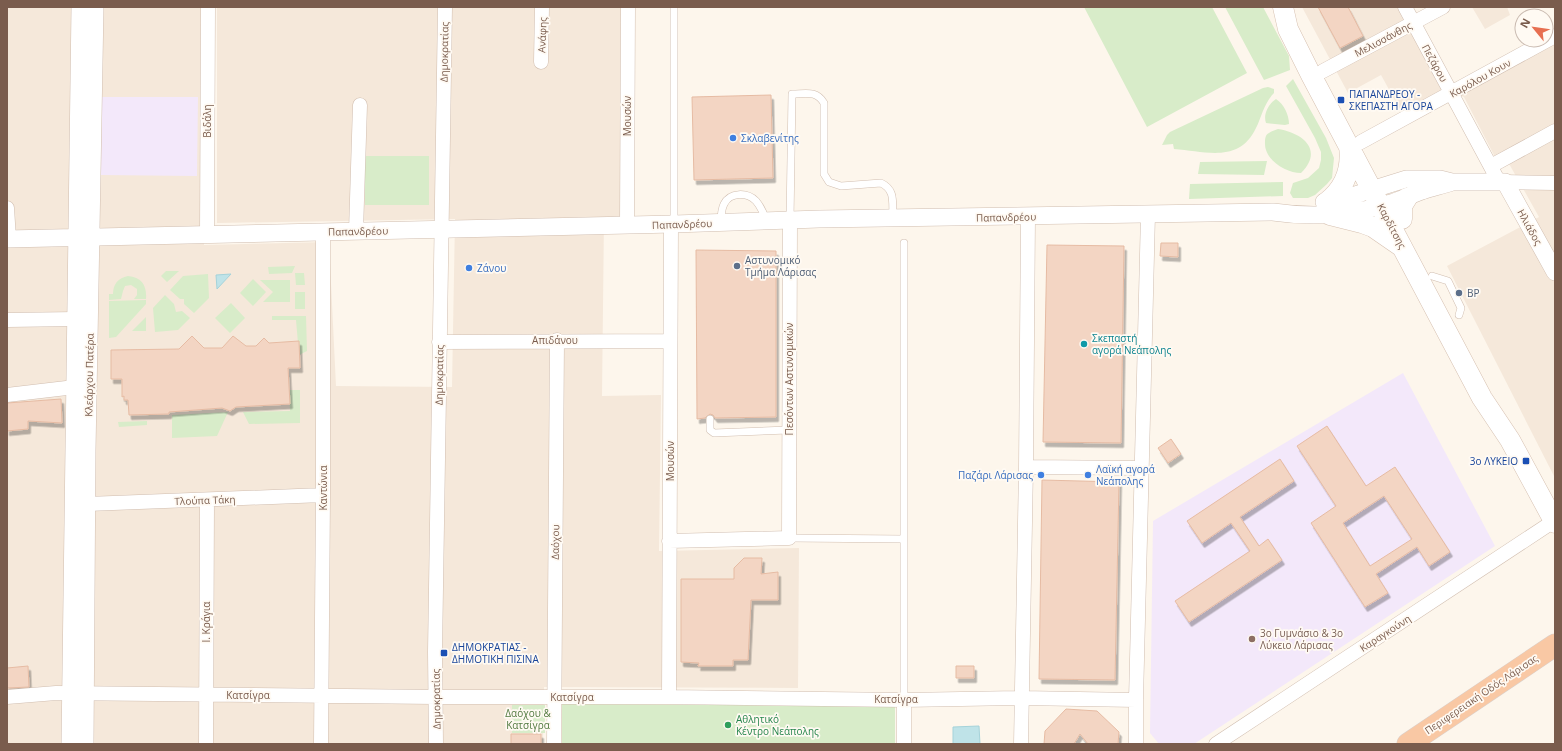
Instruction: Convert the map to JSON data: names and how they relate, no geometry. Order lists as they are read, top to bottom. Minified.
{"streets":{"highway":["Περιφερειακή Οδός Λάρισας"],"main road":["Καρδίτσης"],"street":["Ανάφης","Μελισσάνθης","Δημοκρατίας","Πεζάρου","Καρόλου Κουν","Μουσών","Βιδάλη","Παπανδρέου","Ηλιάδος","Απιδάνου","Κλεάρχου Πατέρα","Πεσόντων Αστυνομικών","Καντώνια","Τλούπα Τάκη","Δαόχου","Ι. Κράγια","Καραγκούνη","Κατσίγρα"]},"crossings":[["Μελισσάνθης","Πεζάρου"],["Μελισσάνθης","Καρδίτσης"],["Δημοκρατίας","Παπανδρέου"],["Δημοκρατίας","Απιδάνου"],["Δημοκρατίας","Κατσίγρα"],["Πεζάρου","Καρόλου Κουν"],["Πεζάρου","Ηλιάδος"],["Καρόλου Κουν","Καρδίτσης"],["Μουσών","Παπανδρέου"],["Μουσών","Απιδάνου"],["Μουσών","Κατσίγρα"],["Βιδάλη","Παπανδρέου"],["Παπανδρέου","Καρδίτσης"],["Παπανδρέου","Κλεάρχου Πατέρα"],["Παπανδρέου","Πεσόντων Αστυνομικών"],["Παπανδρέου","Καντώνια"],["Καρδίτσης","Καραγκούνη"],["Απιδάνου","Δαόχου"],["Κλεάρχου Πατέρα","Τλούπα Τάκη"],["Κλεάρχου Πατέρα","Κατσίγρα"],["Καντώνια","Τλούπα Τάκη"],["Καντώνια","Κατσίγρα"],["Τλούπα Τάκη","Ι. Κράγια"],["Δαόχου","Κατσίγρα"],["Ι. Κράγια","Κατσίγρα"]],"parks":["Δαόχου & Κατσίγρα"],"places":{"transit":["ΠΑΠΑΝΔΡΕΟΥ - ΣΚΕΠΑΣΤΗ ΑΓΟΡΑ","3ο ΛΥΚΕΙΟ","ΔΗΜΟΚΡΑΤΙΑΣ - ΔΗΜΟΤΙΚΗ ΠΙΣΙΝΑ"],"other":["Σκλαβενίτης","Αστυνομικό Τμήμα Λάρισας","Ζάνου","BP","Σκεπαστή αγορά Νεάπολης","Παζάρι Λάρισας","Λαϊκή αγορά Νεάπολης","3ο Γυμνάσιο & 3ο Λύκειο Λάρισας","Αθλητικό Κέντρο Νεάπολης"]},"north":"top left"}
